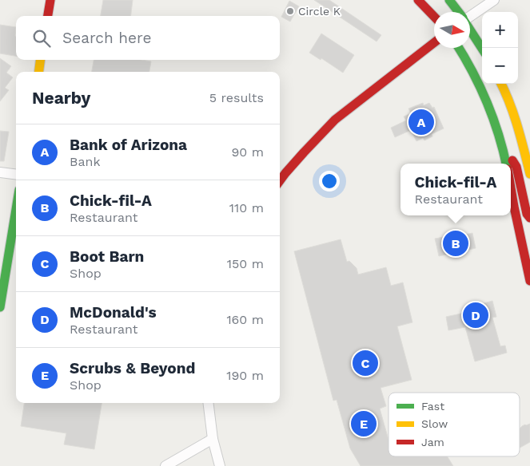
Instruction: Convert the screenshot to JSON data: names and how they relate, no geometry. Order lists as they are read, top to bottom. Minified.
{"places":["Circle K"],"legend":["Fast","Slow","Jam"],"north":"right","page":{"map_buttons":["+","−"],"search":"Search here","heading":["Nearby","5 results"],"pins":["A","B","D","C","E"],"list":[{"mark":"A","name":"Bank of Arizona","note":"Bank","value":"90 m"},{"mark":"B","name":"Chick-fil-A","note":"Restaurant","value":"110 m"},{"mark":"C","name":"Boot Barn","note":"Shop","value":"150 m"},{"mark":"D","name":"McDonald's","note":"Restaurant","value":"160 m"},{"mark":"E","name":"Scrubs & Beyond","note":"Shop","value":"190 m"}],"popup":["Chick-fil-A","Restaurant"]}}
